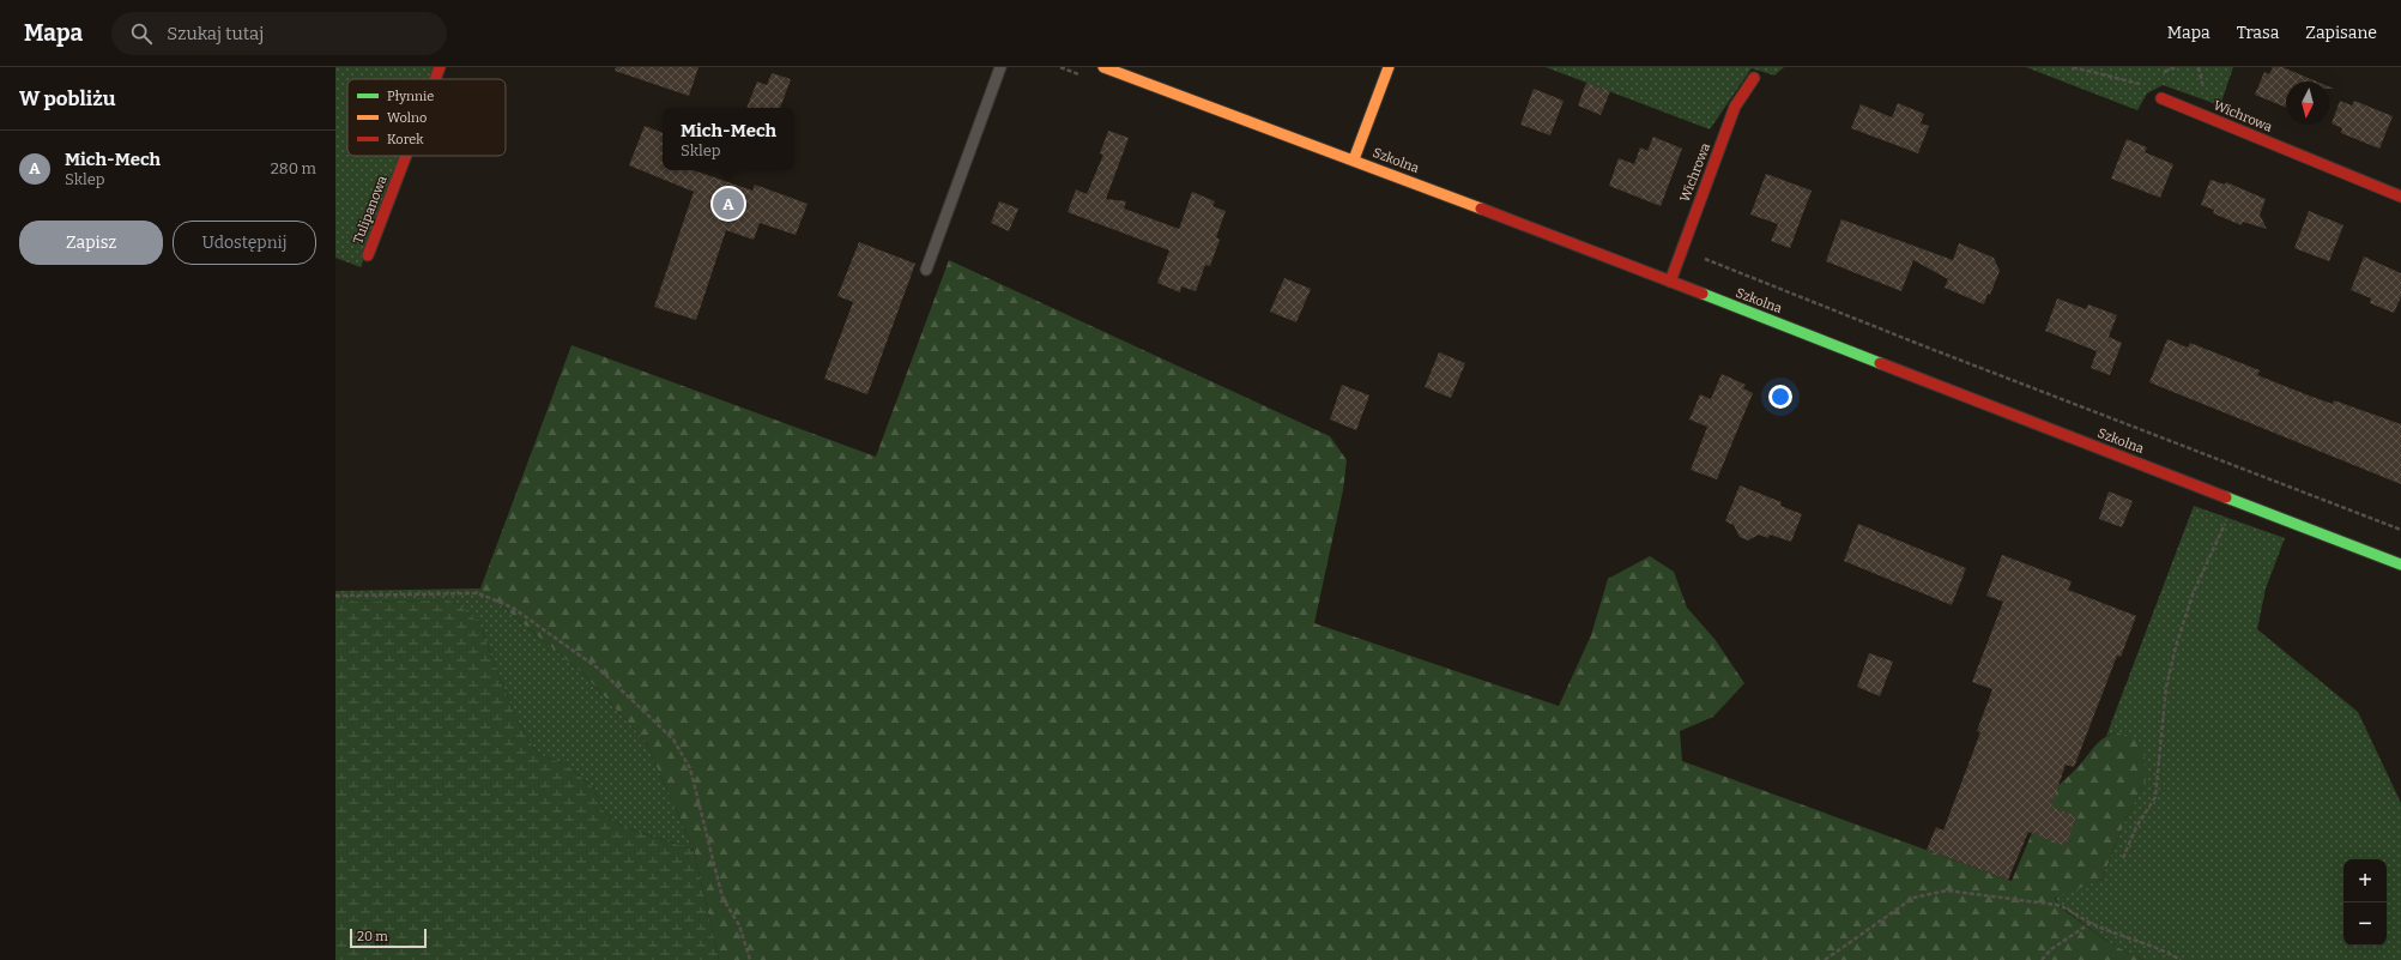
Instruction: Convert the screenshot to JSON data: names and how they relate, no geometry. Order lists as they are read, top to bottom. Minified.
{"streets":{"street":["Wichrowa","Szkolna","Tulipanowa"]},"crossings":[["Wichrowa","Szkolna"]],"legend":["Płynnie","Wolno","Korek"],"scale_bar":"20 m","north":"bottom","page":{"header":"Mapa","search":"Szukaj tutaj","nav":["Mapa","Trasa","Zapisane"],"heading":"W pobliżu","popup":["Mich-Mech","Sklep"],"list":[{"mark":"A","name":"Mich-Mech","note":"Sklep","value":"280 m"}],"pins":"A","buttons":["Zapisz","Udostępnij"],"map_buttons":["+","−"],"scale":"20 m"}}
